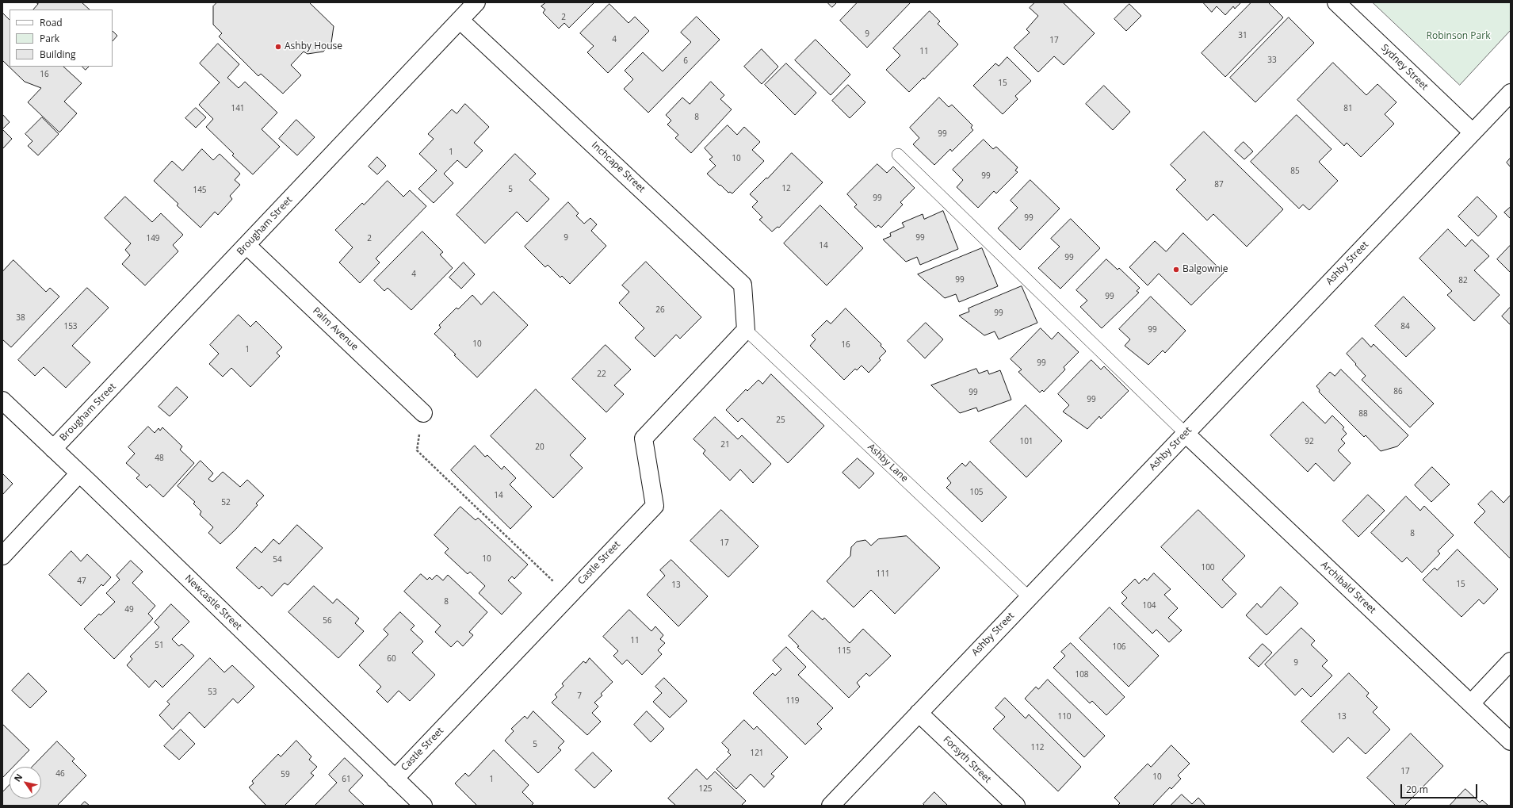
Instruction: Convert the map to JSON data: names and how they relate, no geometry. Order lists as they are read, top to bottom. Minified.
{"streets":{"street":["Sydney Street","Inchcape Street","Brougham Street","Ashby Street","Palm Avenue","Castle Street","Archibald Street","Newcastle Street","Forsyth Street"],"lane":["Ashby Lane"]},"crossings":[["Sydney Street","Ashby Street"],["Inchcape Street","Brougham Street"],["Inchcape Street","Ashby Lane"],["Inchcape Street","Castle Street"],["Brougham Street","Palm Avenue"],["Brougham Street","Newcastle Street"],["Ashby Street","Ashby Lane"],["Ashby Street","Archibald Street"],["Ashby Street","Forsyth Street"],["Ashby Lane","Castle Street"],["Castle Street","Newcastle Street"]],"parks":["Robinson Park"],"places":["Ashby House","Balgownie"],"house_numbers":["2","9","31","4","17","11","33","6","16","15","141","81","8","99","1","10","85","99","87","12","5","145","99","99","9","99","149","2","14","99","4","99","82","99","26","99","38","153","84","99","10","16","1","99","22","86","99","99","88","25","101","92","21","20","48","105","14","52","8","17","10","54","100","111","47","15","13","8","104","49","56","11","51","106","115","60","9","108","53","7","119","110","13","5","112","121","17","46","59","10","61","1","125"],"legend":["Road","Park","Building"],"scale_bar":"20 m","north":"top left"}
